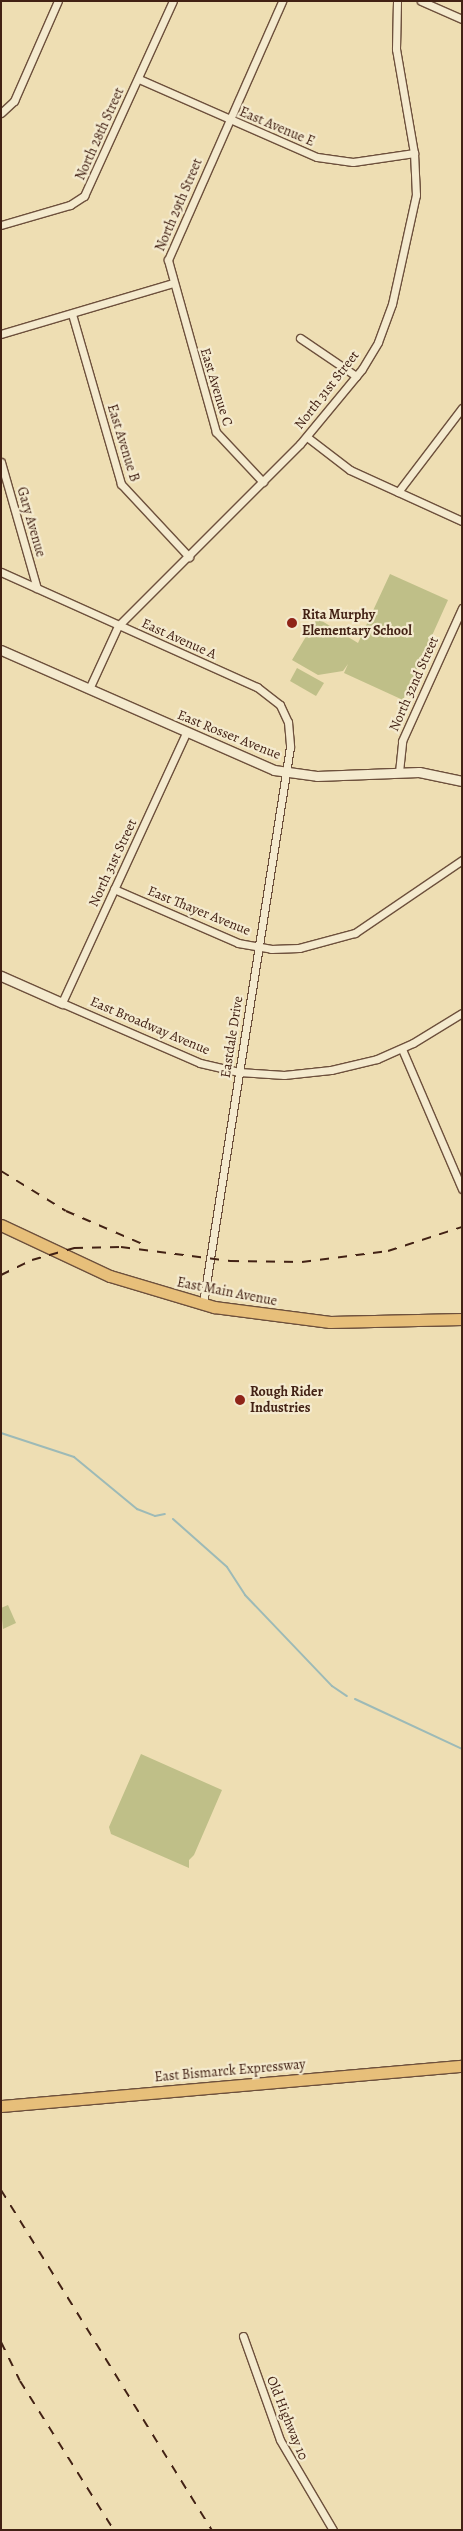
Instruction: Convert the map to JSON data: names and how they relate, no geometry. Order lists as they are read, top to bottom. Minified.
{"streets":{"main road":["East Main Avenue","East Bismarck Expressway"],"street":["East Avenue E","North 28th Street","North 29th Street","East Avenue C","North 31st Street","East Avenue B","Gary Avenue","East Avenue A","North 32nd Street","East Rosser Avenue","East Thayer Avenue","East Broadway Avenue","Eastdale Drive","Old Highway 10"]},"crossings":[["East Avenue E","North 28th Street"],["East Avenue E","North 29th Street"],["East Avenue E","North 31st Street"],["North 29th Street","East Avenue C"],["East Avenue C","North 31st Street"],["North 31st Street","East Avenue B"],["North 31st Street","East Avenue A"],["North 31st Street","East Rosser Avenue"],["North 31st Street","East Thayer Avenue"],["North 31st Street","East Broadway Avenue"],["Gary Avenue","East Avenue A"],["East Avenue A","East Rosser Avenue"],["East Avenue A","Eastdale Drive"],["North 32nd Street","East Rosser Avenue"],["East Rosser Avenue","Eastdale Drive"],["East Thayer Avenue","Eastdale Drive"],["East Broadway Avenue","Eastdale Drive"],["Eastdale Drive","East Main Avenue"]],"places":["Rita Murphy Elementary School","Rough Rider Industries"]}
